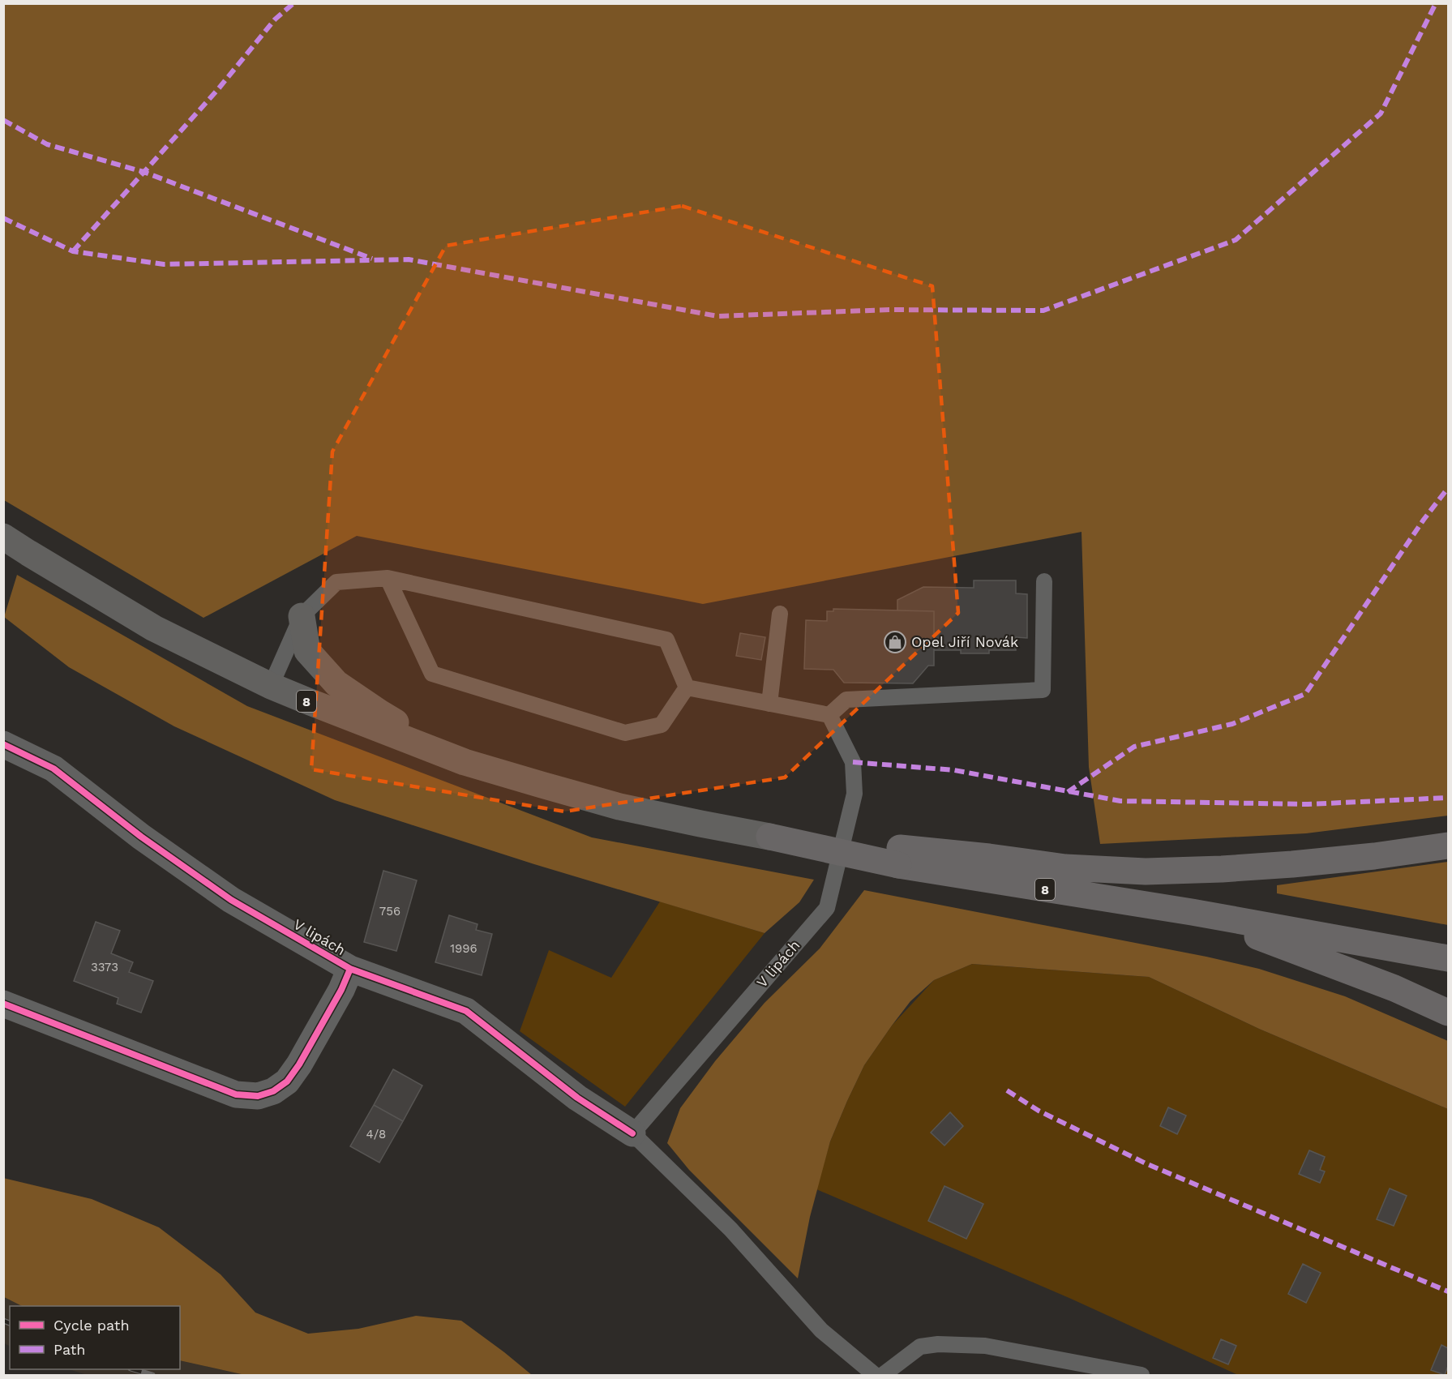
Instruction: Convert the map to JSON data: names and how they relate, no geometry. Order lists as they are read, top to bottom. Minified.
{"streets":{"highway":["8"],"street":["V lipách"]},"places":{"shop":["Opel Jiří Novák"]},"house_numbers":["756","1996","3373","4/8"],"legend":["Cycle path","Path"]}
